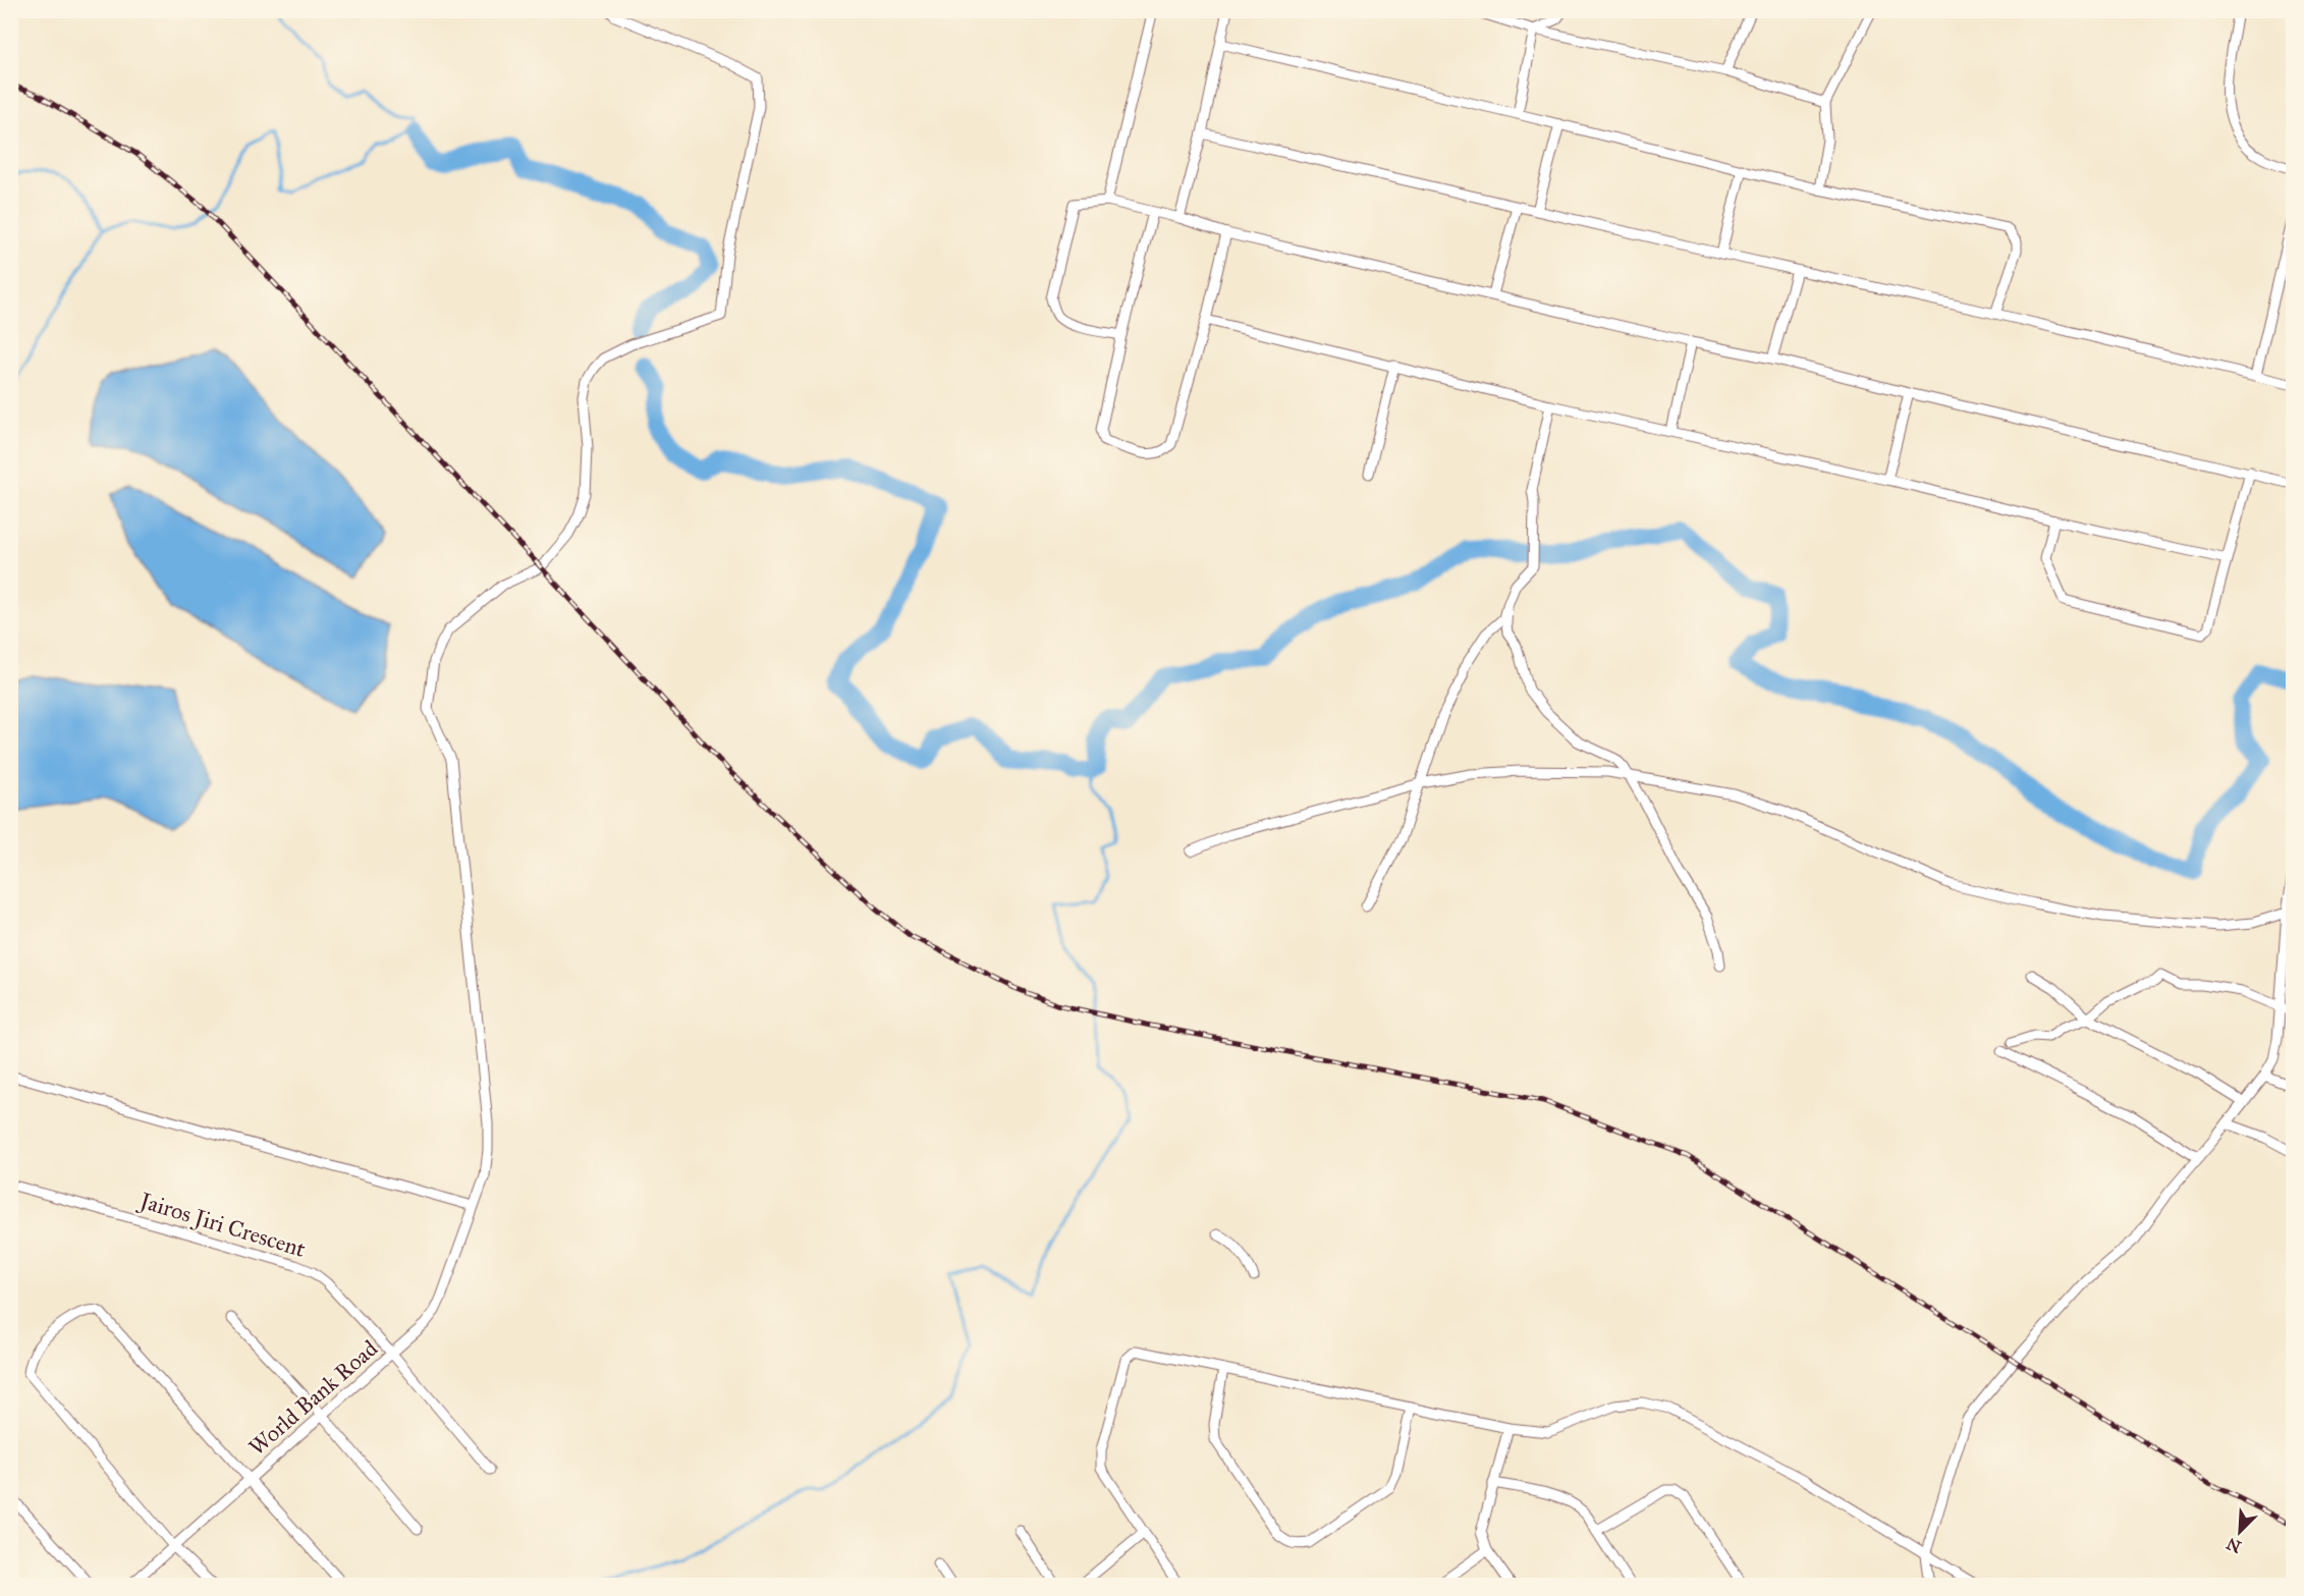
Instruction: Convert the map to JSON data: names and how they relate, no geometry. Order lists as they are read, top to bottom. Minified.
{"streets":{"street":["Jairos Jiri Crescent","World Bank Road"]},"crossings":[["Jairos Jiri Crescent","World Bank Road"]],"north":"bottom left"}
